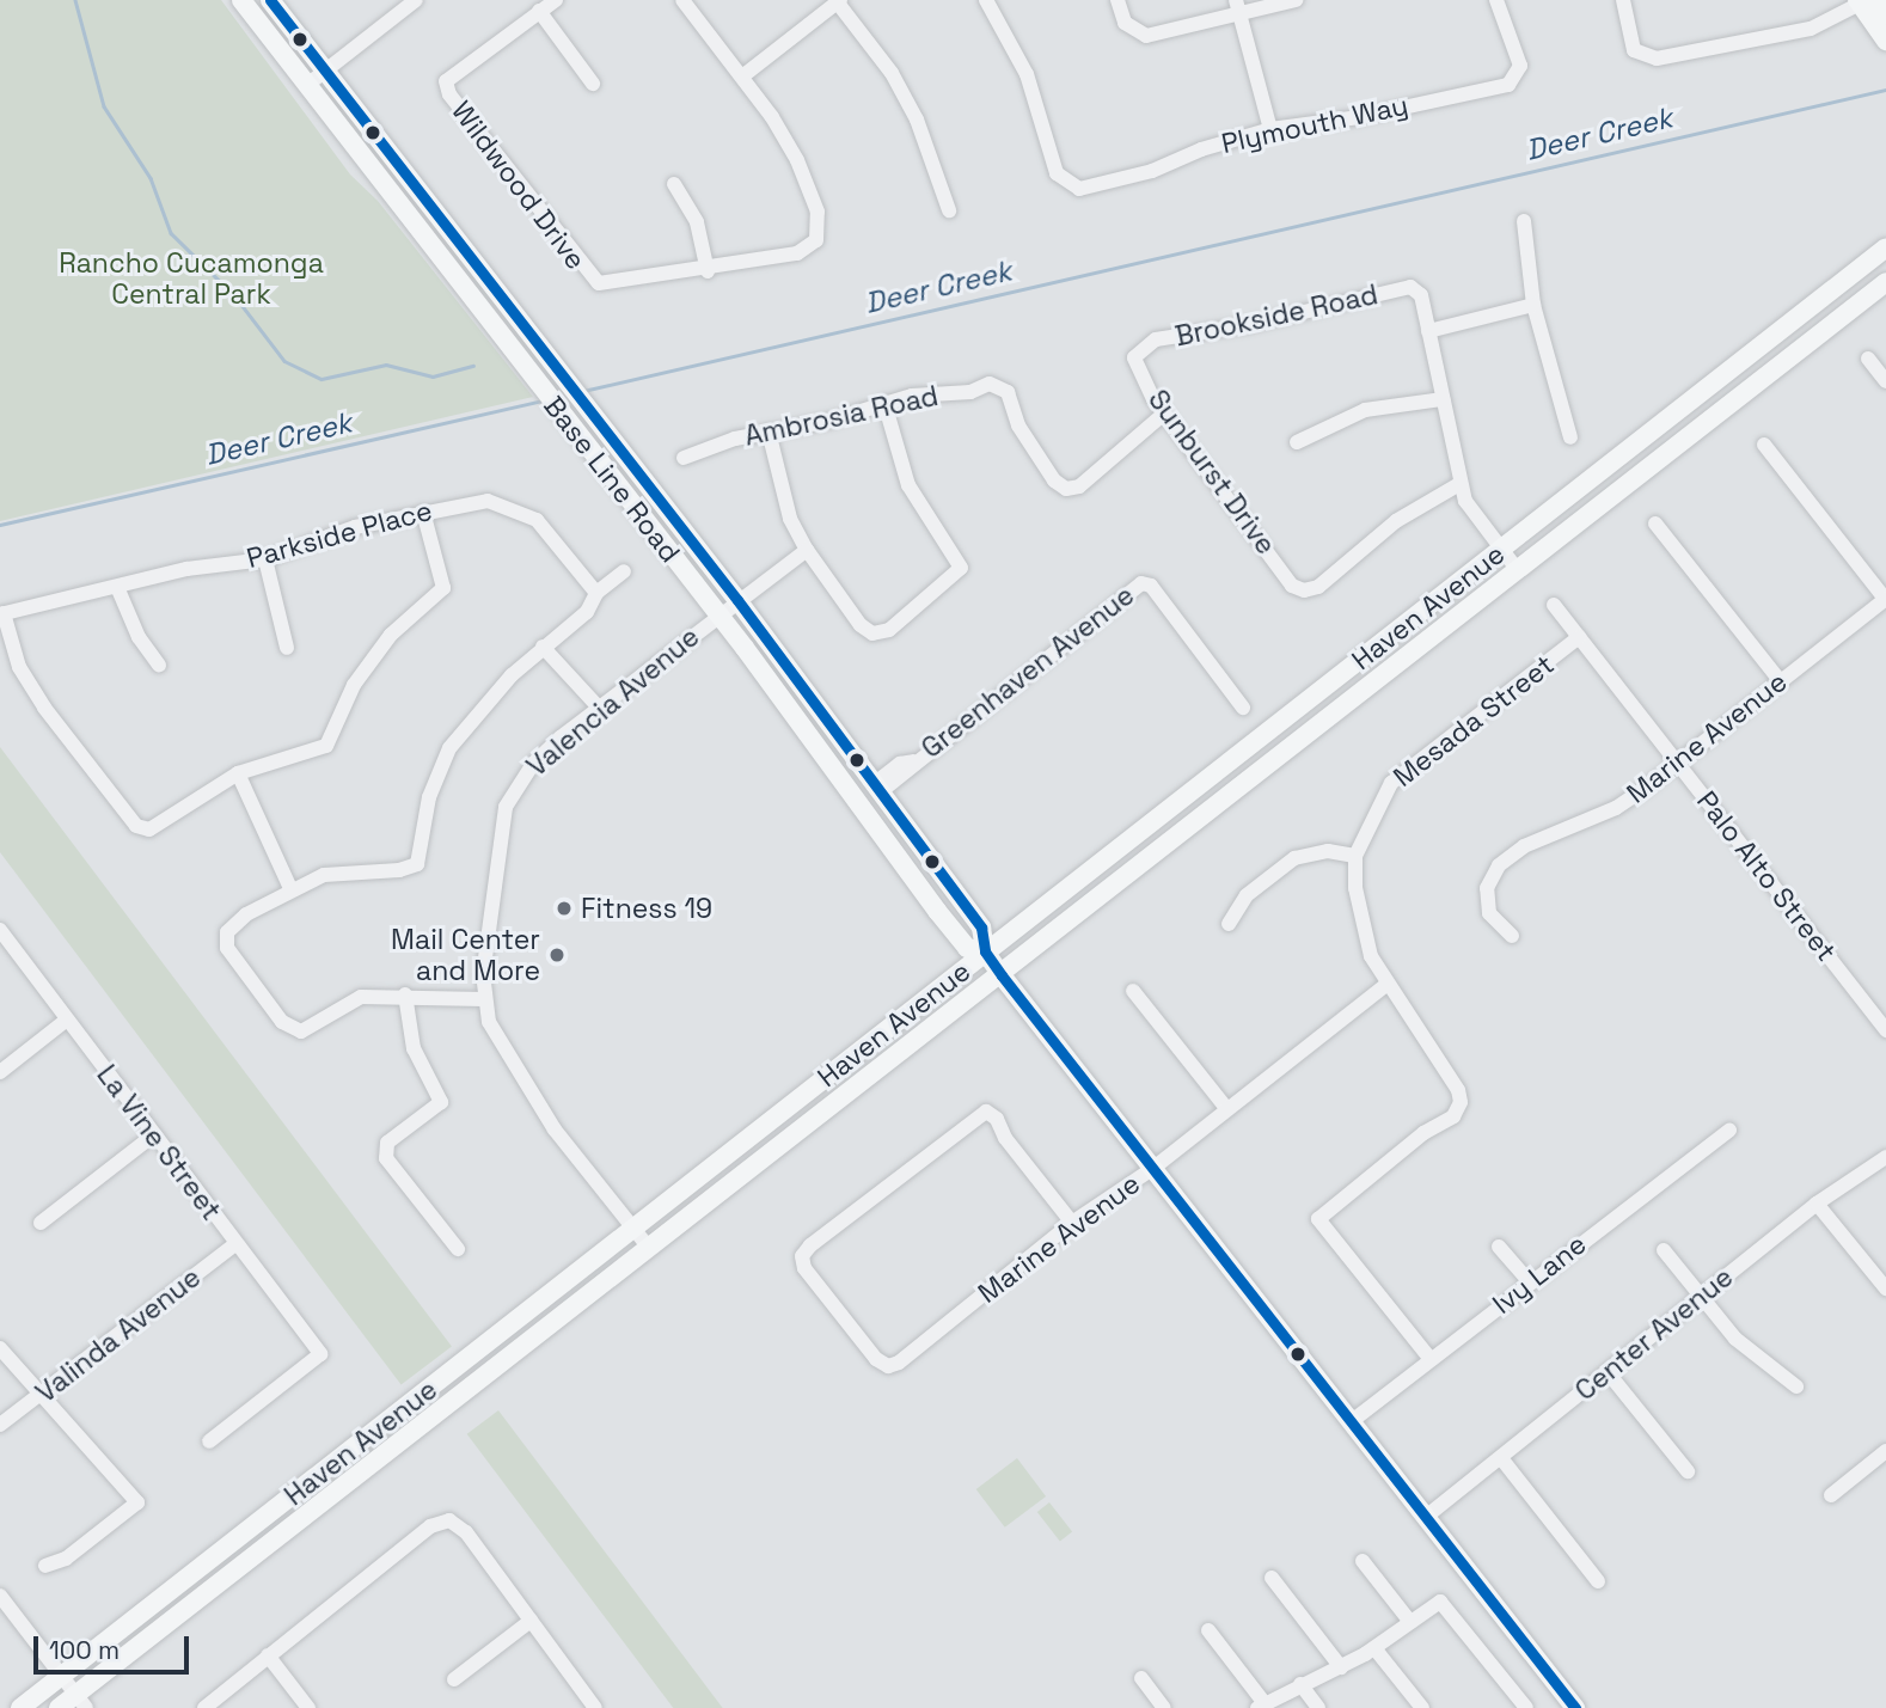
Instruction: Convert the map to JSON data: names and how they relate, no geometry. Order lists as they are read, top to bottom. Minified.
{"streets":{"main road":["Base Line Road","Haven Avenue"],"street":["Plymouth Way","Wildwood Drive","Brookside Road","Ambrosia Road","Sunburst Drive","Parkside Place","Greenhaven Avenue","Valencia Avenue","Mesada Street","Marine Avenue","Palo Alto Street","La Vine Street","Ivy Lane","Center Avenue","Valinda Avenue"]},"crossings":[["Brookside Road","Sunburst Drive"],["Ambrosia Road","Sunburst Drive"],["Base Line Road","Haven Avenue"],["Base Line Road","Greenhaven Avenue"],["Base Line Road","Valencia Avenue"],["Base Line Road","Marine Avenue"],["Base Line Road","Ivy Lane"],["Base Line Road","Center Avenue"],["Haven Avenue","Valencia Avenue"],["Mesada Street","Palo Alto Street"],["Marine Avenue","Palo Alto Street"],["La Vine Street","Valinda Avenue"]],"water":["Deer Creek"],"parks":["Rancho Cucamonga Central Park"],"places":["Fitness 19","Mail Center and More"],"scale_bar":"100 m"}
